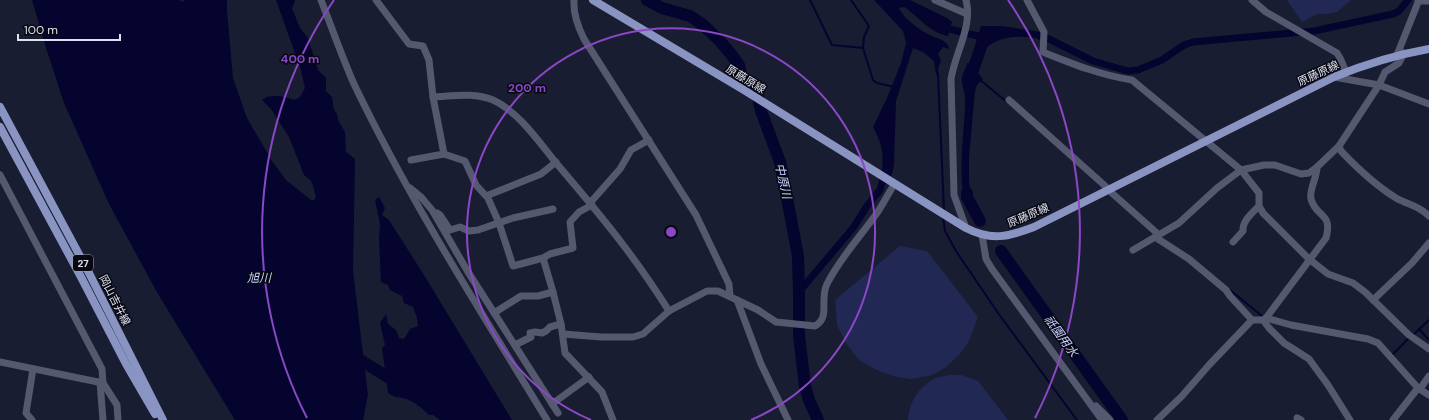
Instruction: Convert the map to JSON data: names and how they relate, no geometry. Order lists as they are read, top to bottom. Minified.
{"streets":{"main road":["原藤原線","27","岡山吉井線"]},"water":["中原川","旭川","祇園用水"],"scale_bar":"100 m","rings":["400 m","200 m"]}
